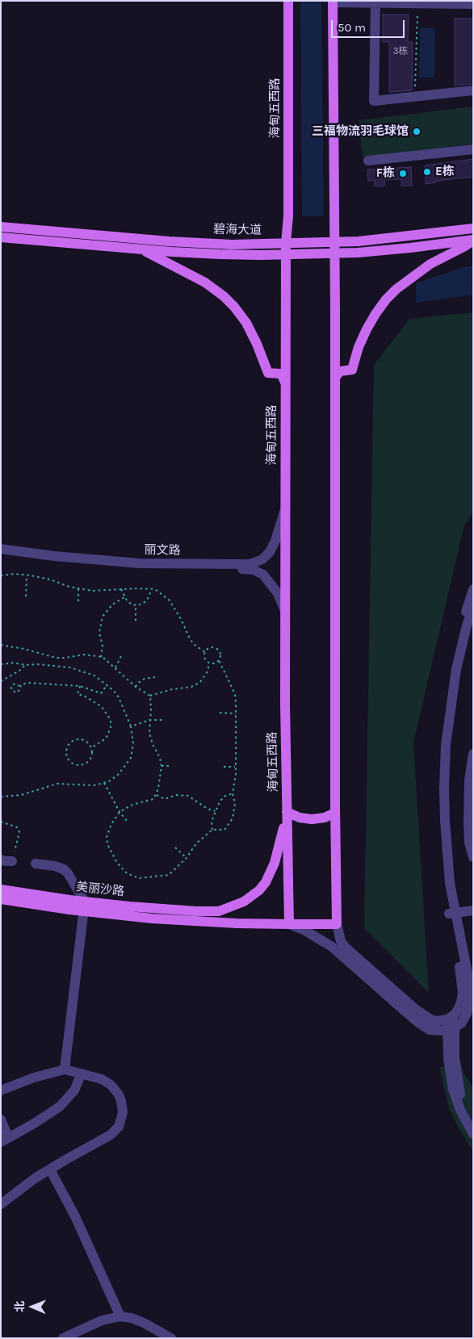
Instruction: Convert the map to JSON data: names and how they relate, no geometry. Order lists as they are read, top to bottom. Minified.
{"streets":{"main road":["海甸五西路","碧海大道","美丽沙路"],"street":["丽文路"]},"crossings":[["海甸五西路","碧海大道"],["海甸五西路","丽文路"]],"places":["三福物流羽毛球馆","E栋","F栋"],"house_numbers":["3栋"],"scale_bar":"50 m","north":"left"}
